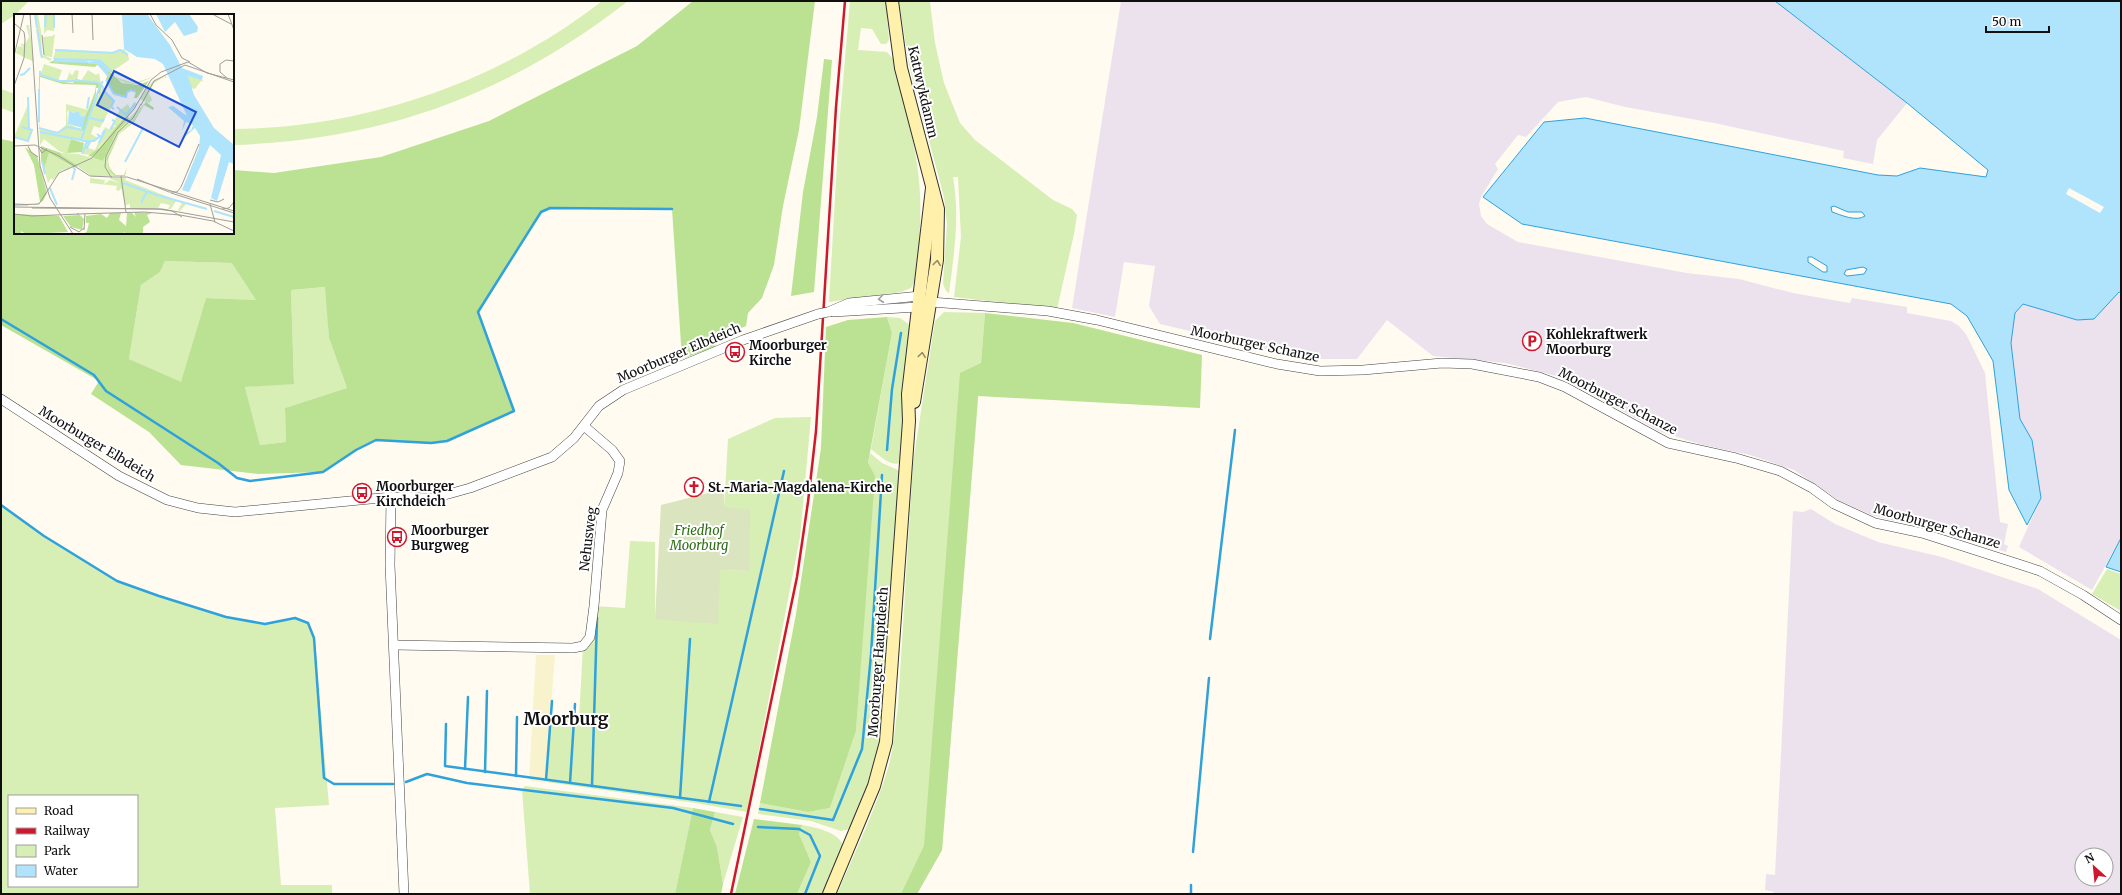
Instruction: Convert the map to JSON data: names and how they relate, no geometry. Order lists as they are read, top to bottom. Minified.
{"streets":{"main road":["Kattwykdamm","Moorburger Hauptdeich"],"street":["Moorburger Schanze","Moorburger Elbdeich","Nehusweg"]},"crossings":[["Kattwykdamm","Moorburger Schanze"],["Kattwykdamm","Moorburger Elbdeich"],["Kattwykdamm","Moorburger Hauptdeich"],["Moorburger Schanze","Moorburger Hauptdeich"],["Moorburger Elbdeich","Nehusweg"],["Moorburger Elbdeich","Moorburger Hauptdeich"]],"districts":["Moorburg"],"parks":["Friedhof Moorburg"],"places":{"parking":["Kohlekraftwerk Moorburg"],"bus stop":["Moorburger Kirche","Moorburger Kirchdeich","Moorburger Burgweg"],"church":["St.-Maria-Magdalena-Kirche"]},"legend":["Road","Railway","Park","Water"],"scale_bar":"50 m","north":"top left"}
